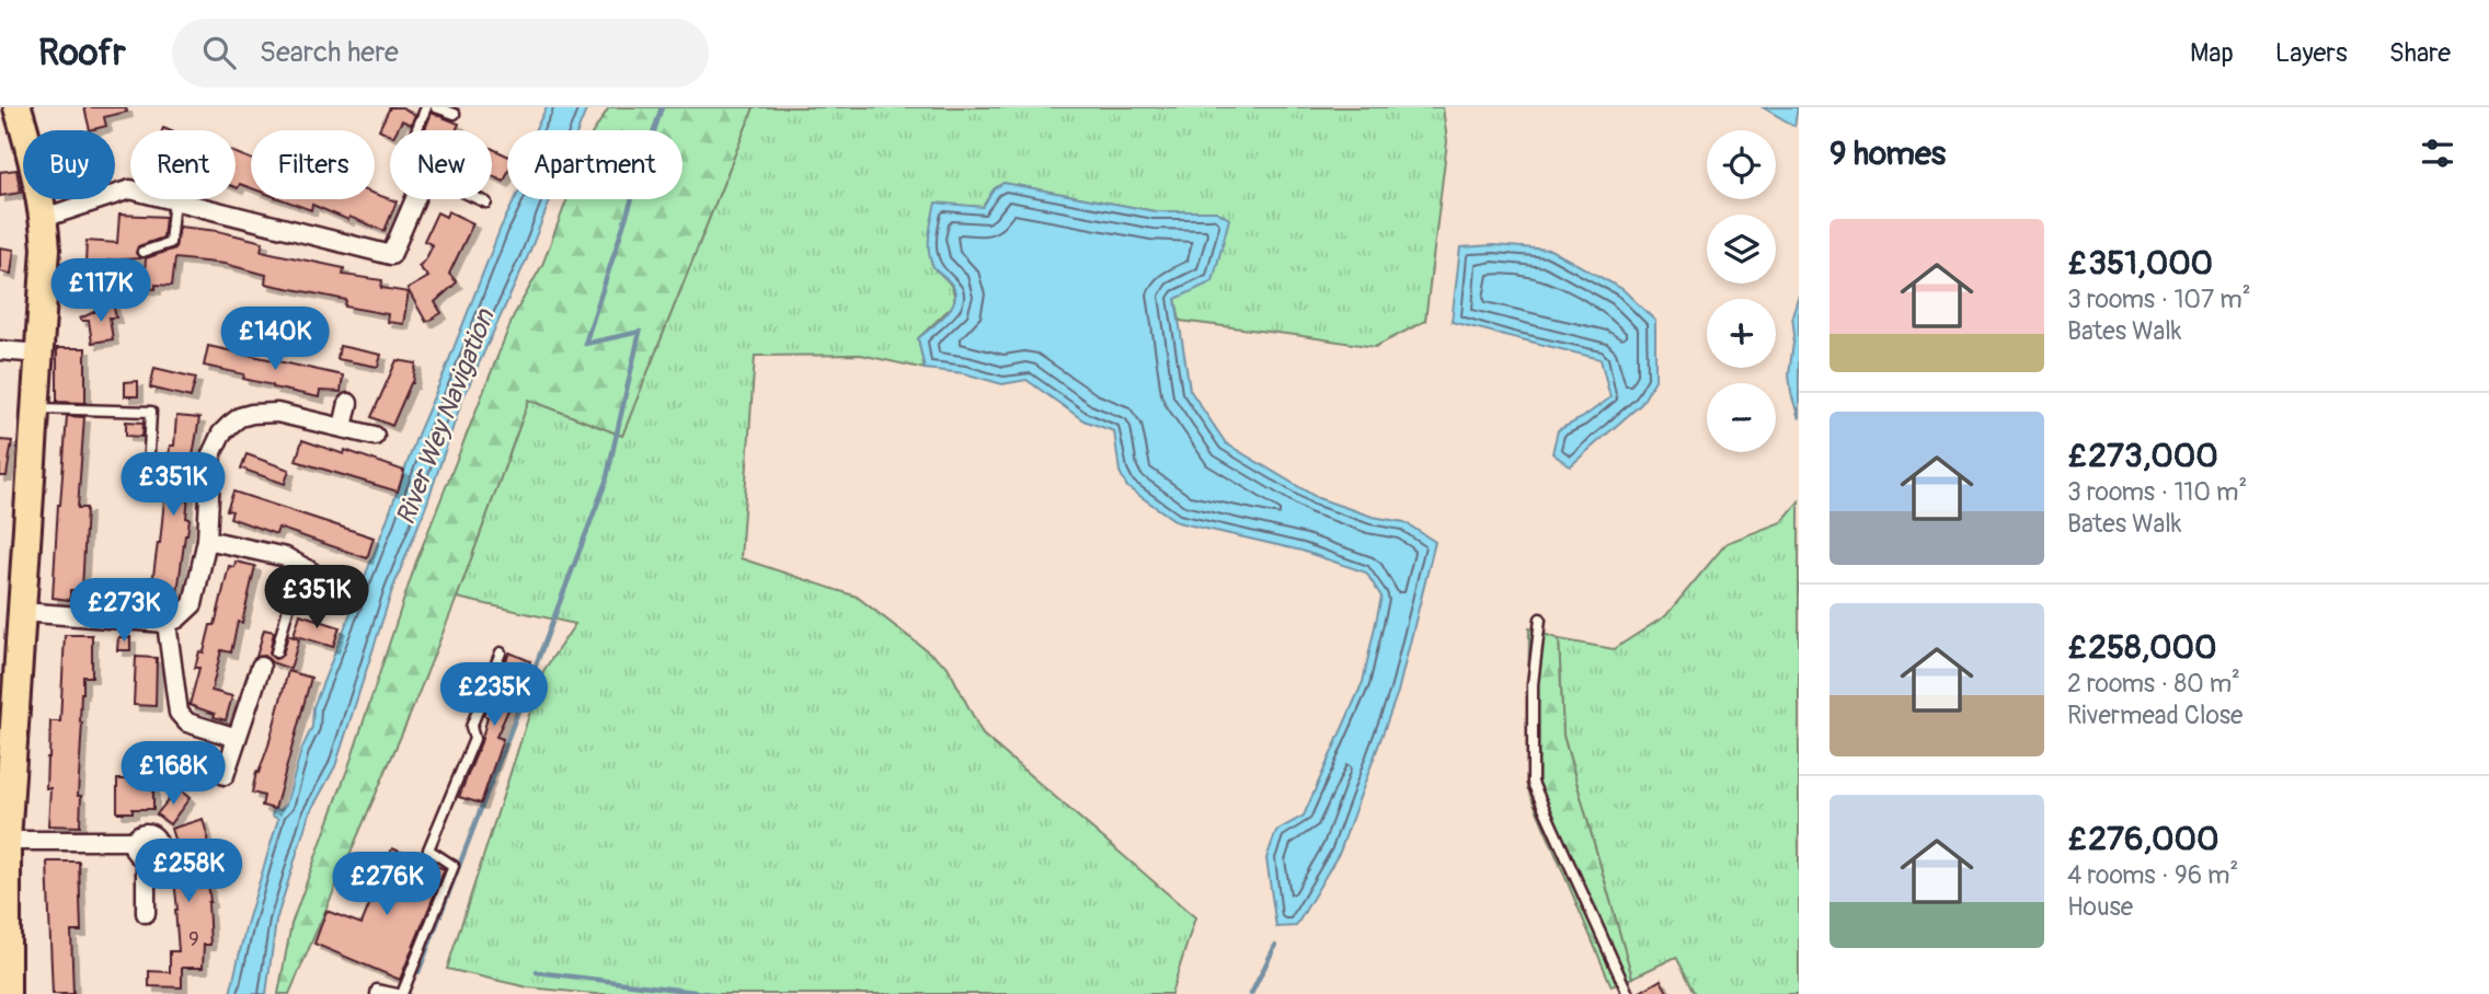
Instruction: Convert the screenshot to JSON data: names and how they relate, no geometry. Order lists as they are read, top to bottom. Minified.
{"water":["River Wey Navigation"],"house_numbers":["9"],"page":{"header":"Roofr","search":"Search here","nav":["Map","Layers","Share"],"heading":"9 homes","map_buttons":["+","−"],"chip":["Buy","Rent","Filters","New","Apartment"],"list":[{"name":"£351,000","note":"3 rooms · 107 m² · Bates Walk"},{"name":"£273,000","note":"3 rooms · 110 m² · Bates Walk"},{"name":"£258,000","note":"2 rooms · 80 m² · Rivermead Close"},{"name":"£276,000","note":"4 rooms · 96 m² · House"}],"price":["£117K","£140K","£351K","£351K","£273K","£235K","£168K","£258K","£276K"]}}
